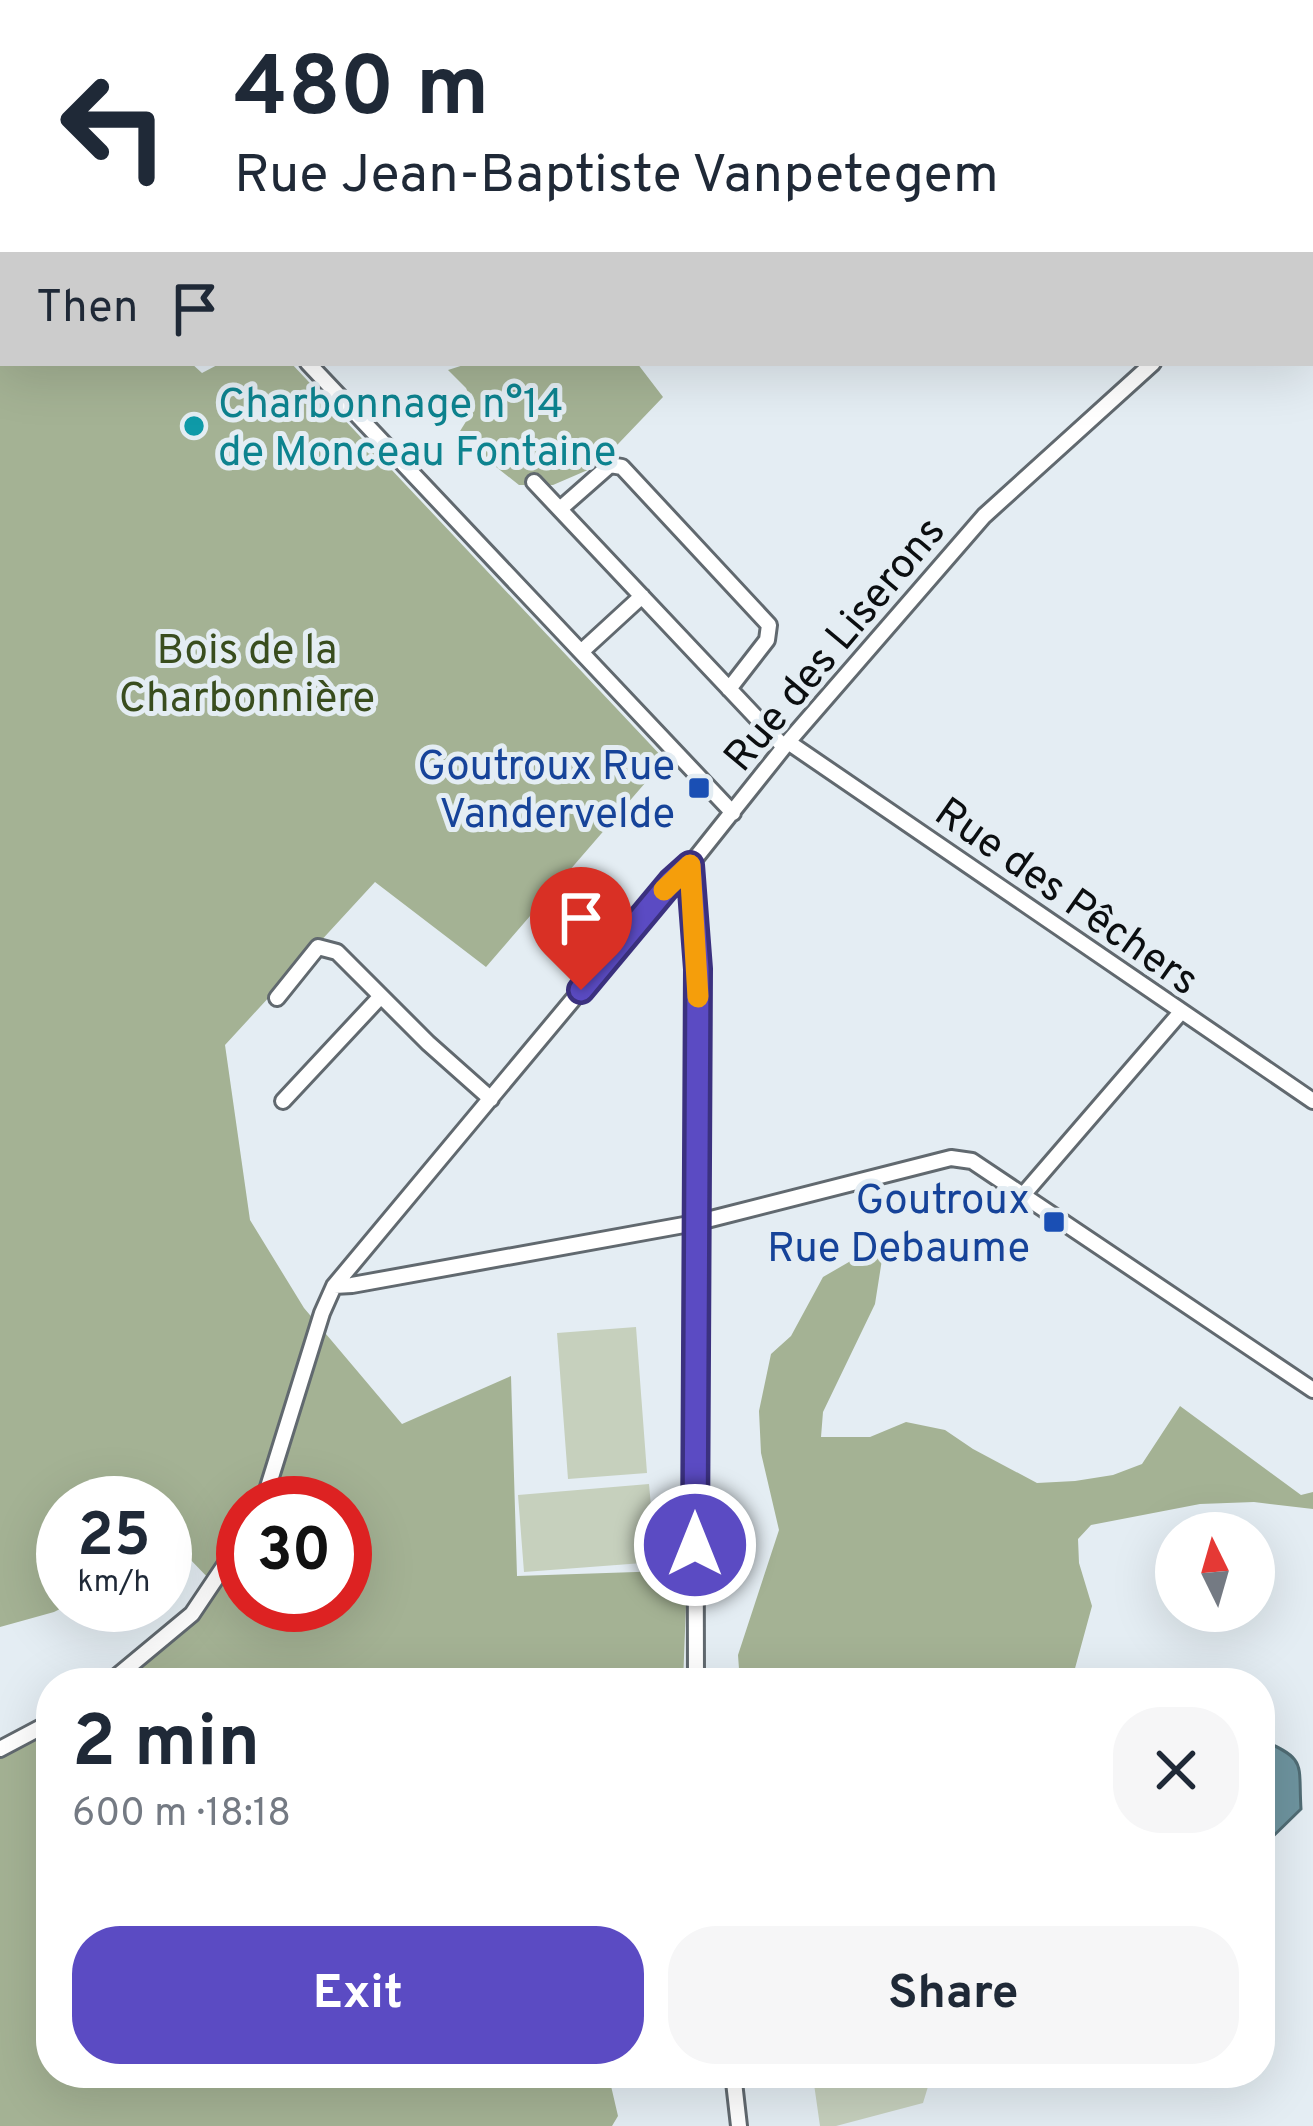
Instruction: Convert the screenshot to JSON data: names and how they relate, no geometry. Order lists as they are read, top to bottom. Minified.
{"streets":{"street":["Rue des Liserons","Rue des Pêchers"]},"crossings":[["Rue des Liserons","Rue des Pêchers"]],"parks":["Bois de la Charbonnière"],"places":{"other":["Charbonnage n°14 de Monceau Fontaine"],"transit":["Goutroux Rue Vandervelde","Goutroux Rue Debaume"]},"north":"top","page":{"turn":["480 m","Rue Jean-Baptiste Vanpetegem"],"then":"Then","speed":"25 km/h","limit":"30","heading":["2 min","600 m · 18:18"],"buttons":["Exit","Share"]}}
